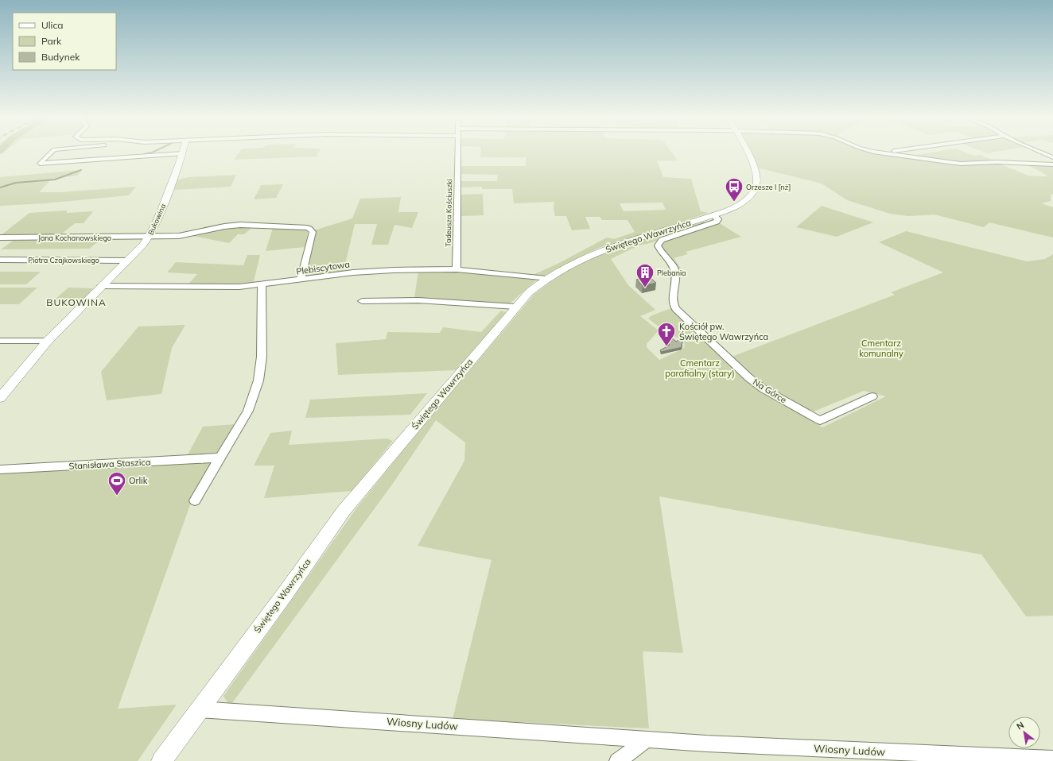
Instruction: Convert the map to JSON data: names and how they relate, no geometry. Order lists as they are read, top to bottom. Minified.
{"streets":{"street":["Tadeusza Kościuszki","Bukowina","Świętego Wawrzyńca","Jana Kochanowskiego","Piotra Czajkowskiego","Plebiscytowa","Na Górce","Stanisława Staszica","Wiosny Ludów"]},"crossings":[["Tadeusza Kościuszki","Plebiscytowa"],["Bukowina","Jana Kochanowskiego"],["Bukowina","Piotra Czajkowskiego"],["Bukowina","Plebiscytowa"],["Świętego Wawrzyńca","Plebiscytowa"],["Świętego Wawrzyńca","Na Górce"],["Świętego Wawrzyńca","Wiosny Ludów"],["Jana Kochanowskiego","Plebiscytowa"]],"districts":["BUKOWINA"],"parks":["Cmentarz komunalny","Cmentarz parafialny (stary)"],"places":{"bus stop":["Orzesze I [nż]"],"building":["Plebania"],"church":["Kościół pw. Świętego Wawrzyńca"],"sports":["Orlik"]},"legend":["Ulica","Park","Budynek"],"north":"top left"}
